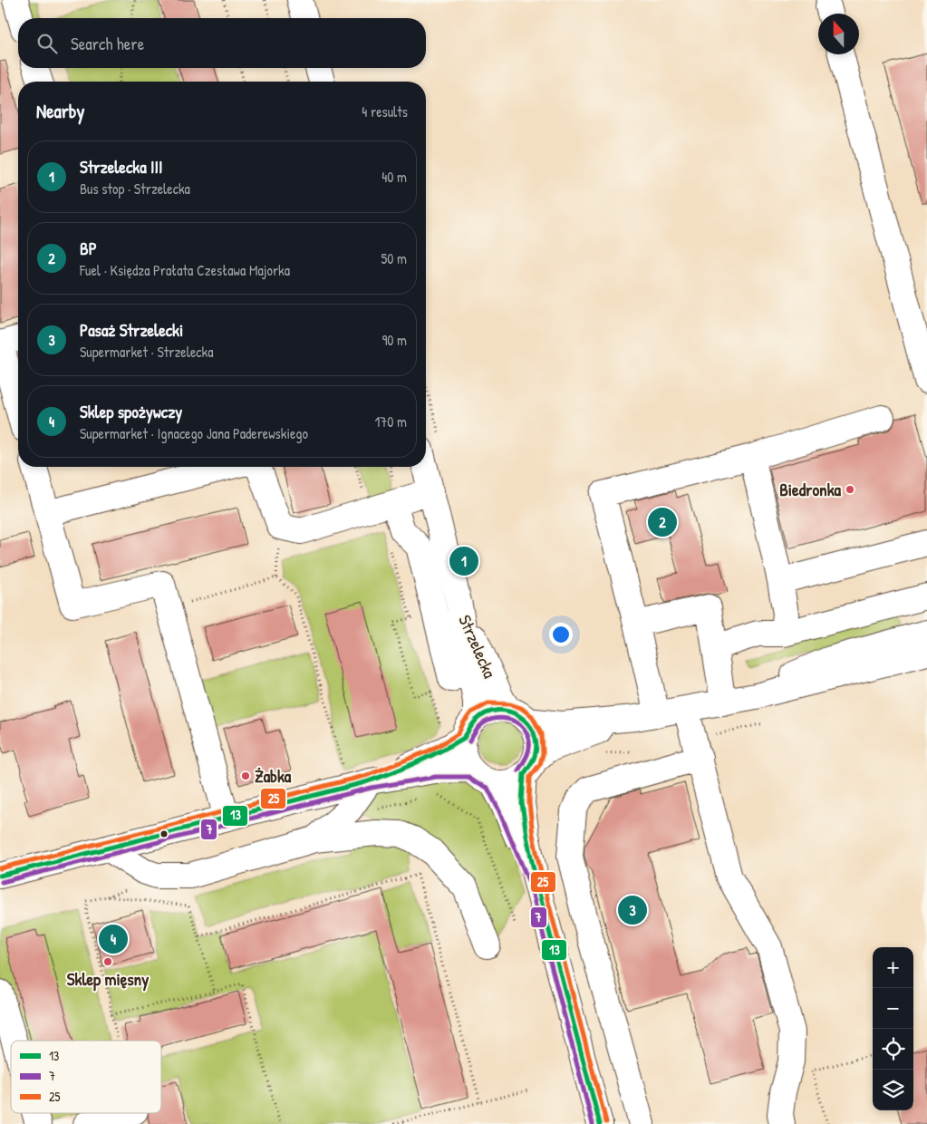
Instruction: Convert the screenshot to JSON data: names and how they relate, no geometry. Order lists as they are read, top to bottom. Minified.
{"streets":{"street":["Strzelecka"]},"places":["Biedronka","Żabka","Sklep mięsny"],"lines":["transit line 25","transit line 13","transit line 7"],"legend":["13","7","25"],"north":"top","page":{"search":"Search here","heading":["Nearby","4 results"],"list":[{"mark":"1","name":"Strzelecka III","note":"Bus stop · Strzelecka","value":"40 m"},{"mark":"2","name":"BP","note":"Fuel · Księdza Prałata Czesława Majorka","value":"50 m"},{"mark":"3","name":"Pasaż Strzelecki","note":"Supermarket · Strzelecka","value":"90 m"},{"mark":"4","name":"Sklep spożywczy","note":"Supermarket · Ignacego Jana Paderewskiego","value":"170 m"}],"pins":["2","1","3","4"],"map_buttons":["+","−"]}}
